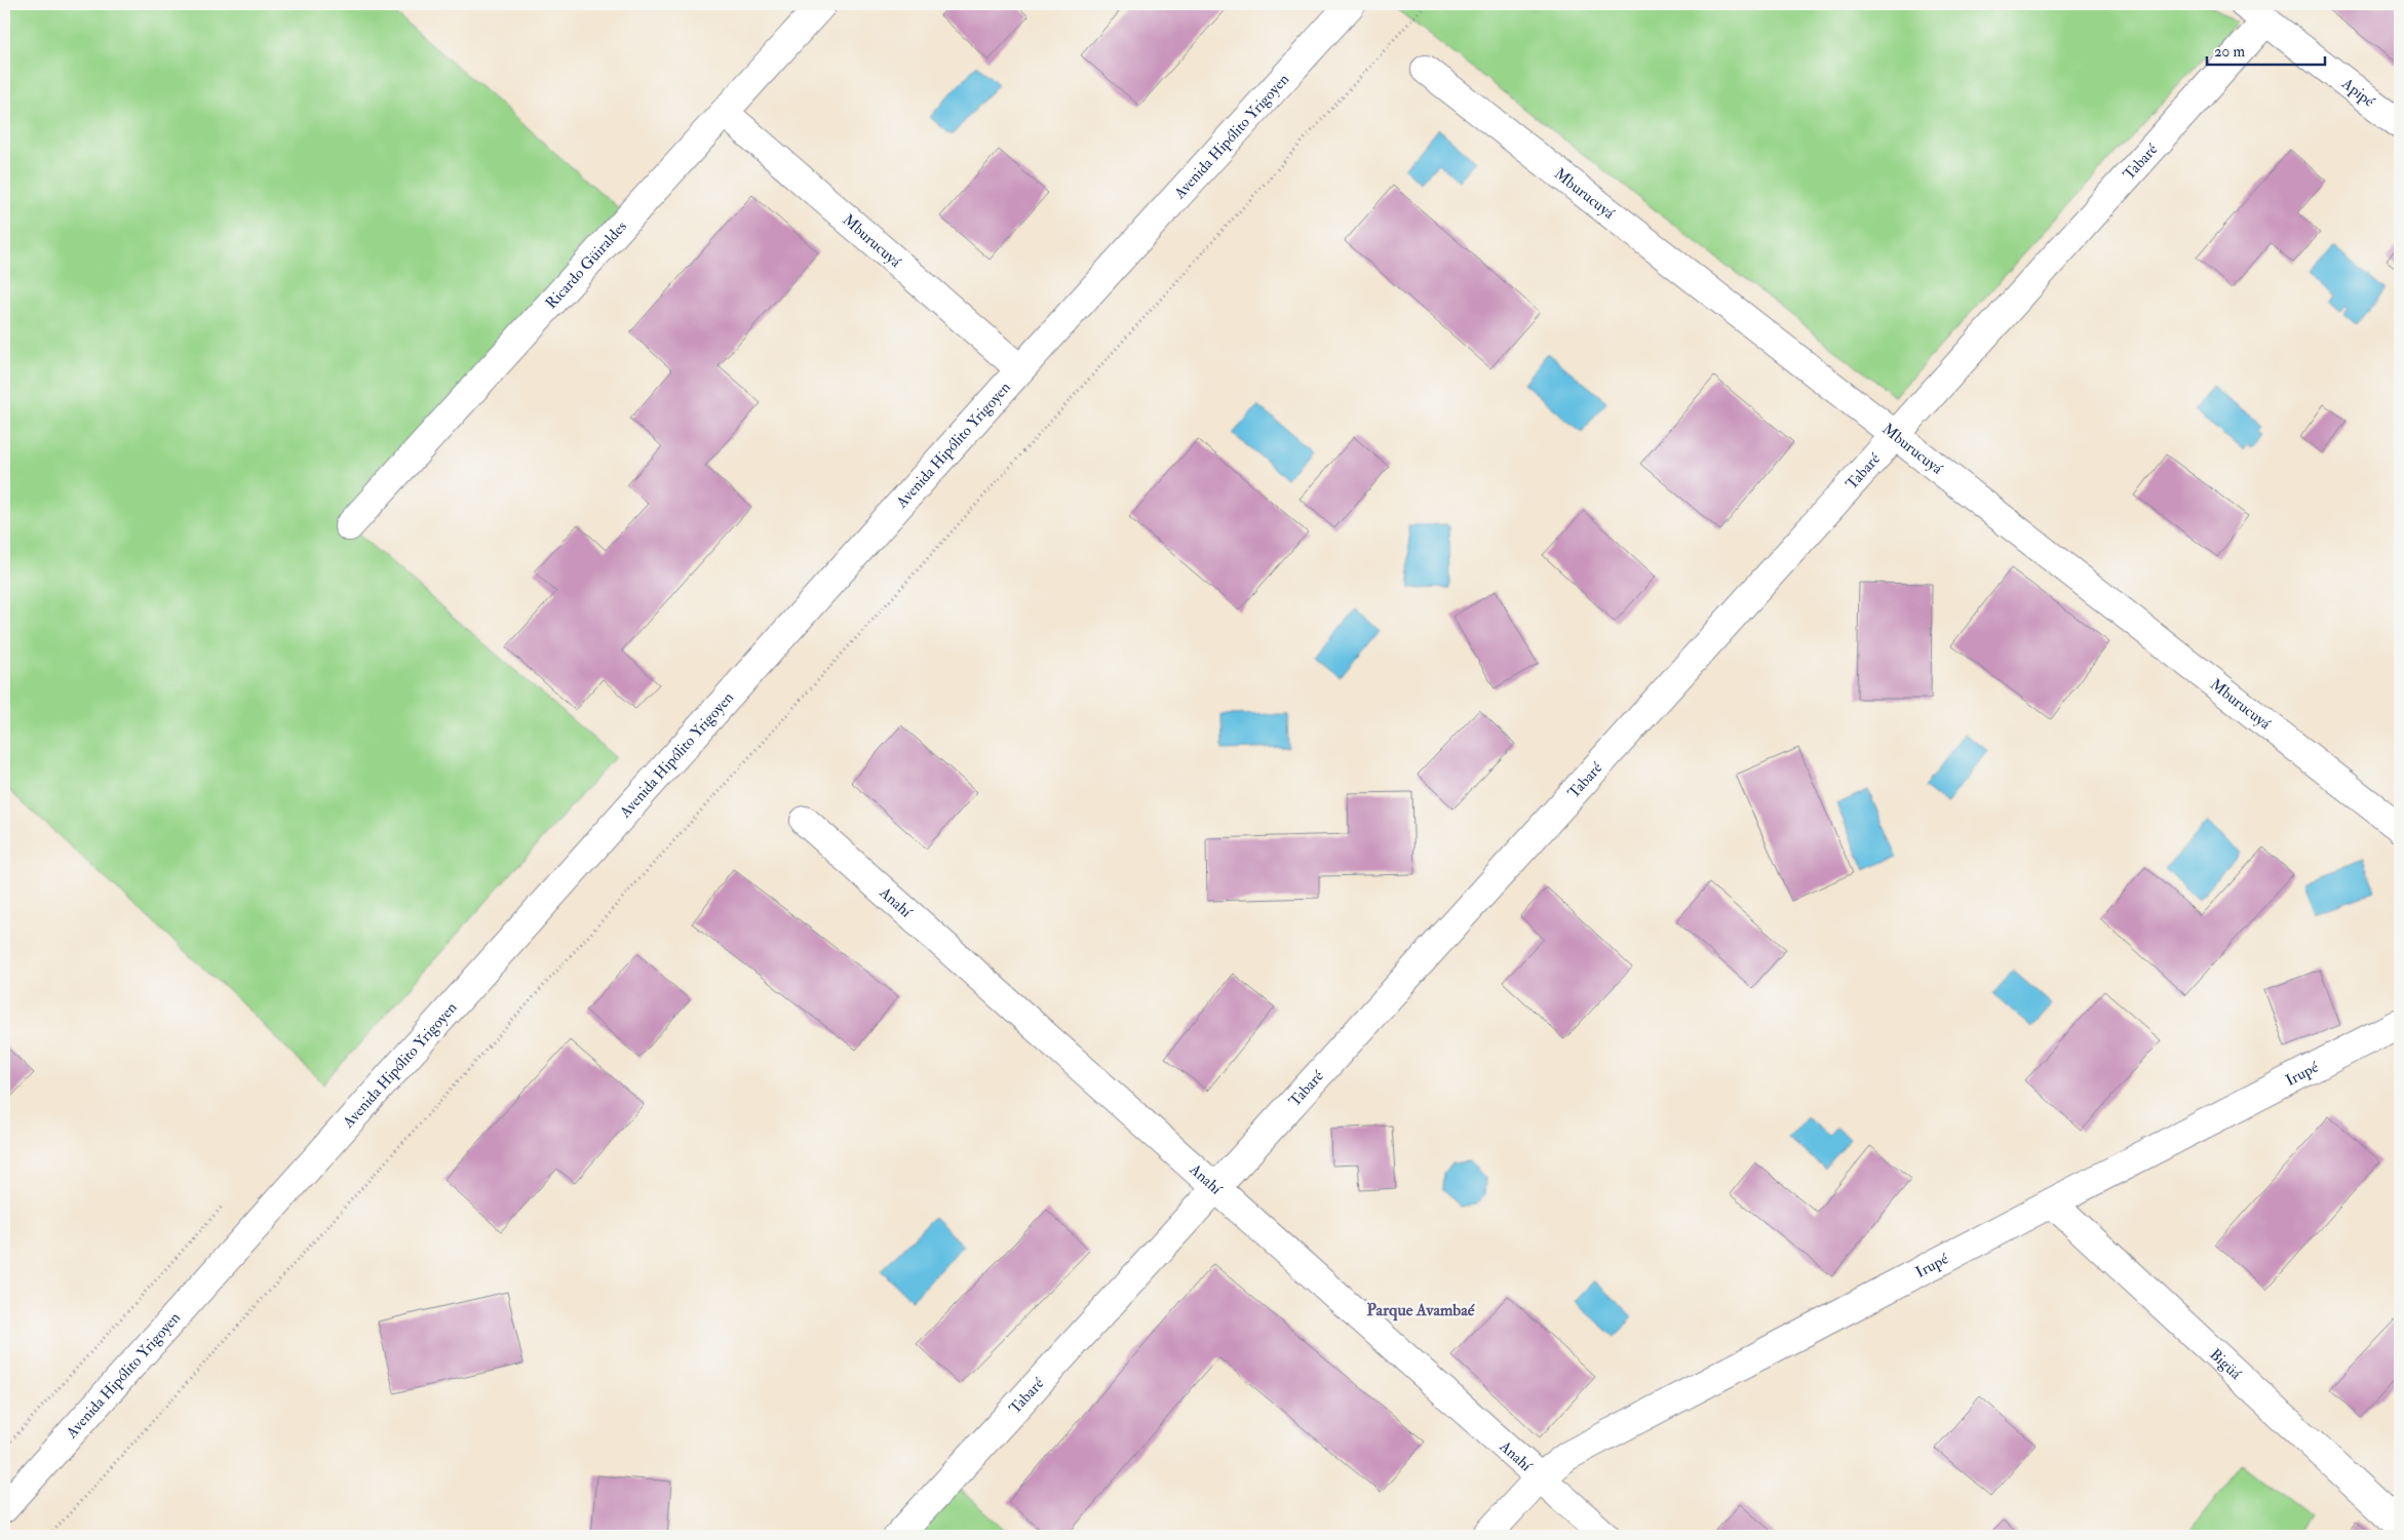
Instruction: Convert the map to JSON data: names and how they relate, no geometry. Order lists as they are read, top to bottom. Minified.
{"streets":{"street":["Apipé","Avenida Hipólito Yrigoyen","Tabaré","Mburucuyá","Ricardo Güiraldes","Anahí","Irupé","Bigüá"]},"crossings":[["Apipé","Tabaré"],["Avenida Hipólito Yrigoyen","Mburucuyá"],["Tabaré","Mburucuyá"],["Tabaré","Anahí"],["Mburucuyá","Ricardo Güiraldes"],["Anahí","Irupé"],["Irupé","Bigüá"]],"districts":["Parque Avambaé"],"scale_bar":"20 m"}
